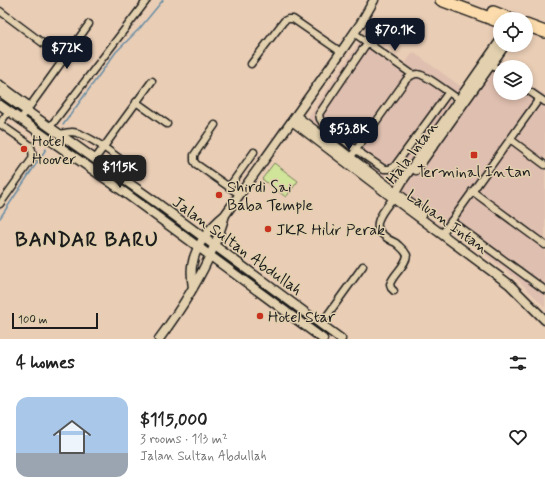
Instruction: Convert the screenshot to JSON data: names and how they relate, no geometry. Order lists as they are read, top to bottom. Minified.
{"streets":{"street":["Hala Intan","Laluan Intan","Jalan Sultan Abdullah"]},"crossings":[["Hala Intan","Laluan Intan"]],"districts":["BANDAR BARU"],"places":{"other":["Hotel Hoover","Shirdi Sai Baba Temple","JKR Hilir Perak","Hotel Star"],"transit":["Terminal Intan"]},"scale_bar":"100 m","page":{"price":["$70.1K","$72K","$53.8K","$115K"],"scale":"100 m","heading":"4 homes","list":[{"name":"$115,000","note":"3 rooms · 113 m² · Jalan Sultan Abdullah"}]}}
